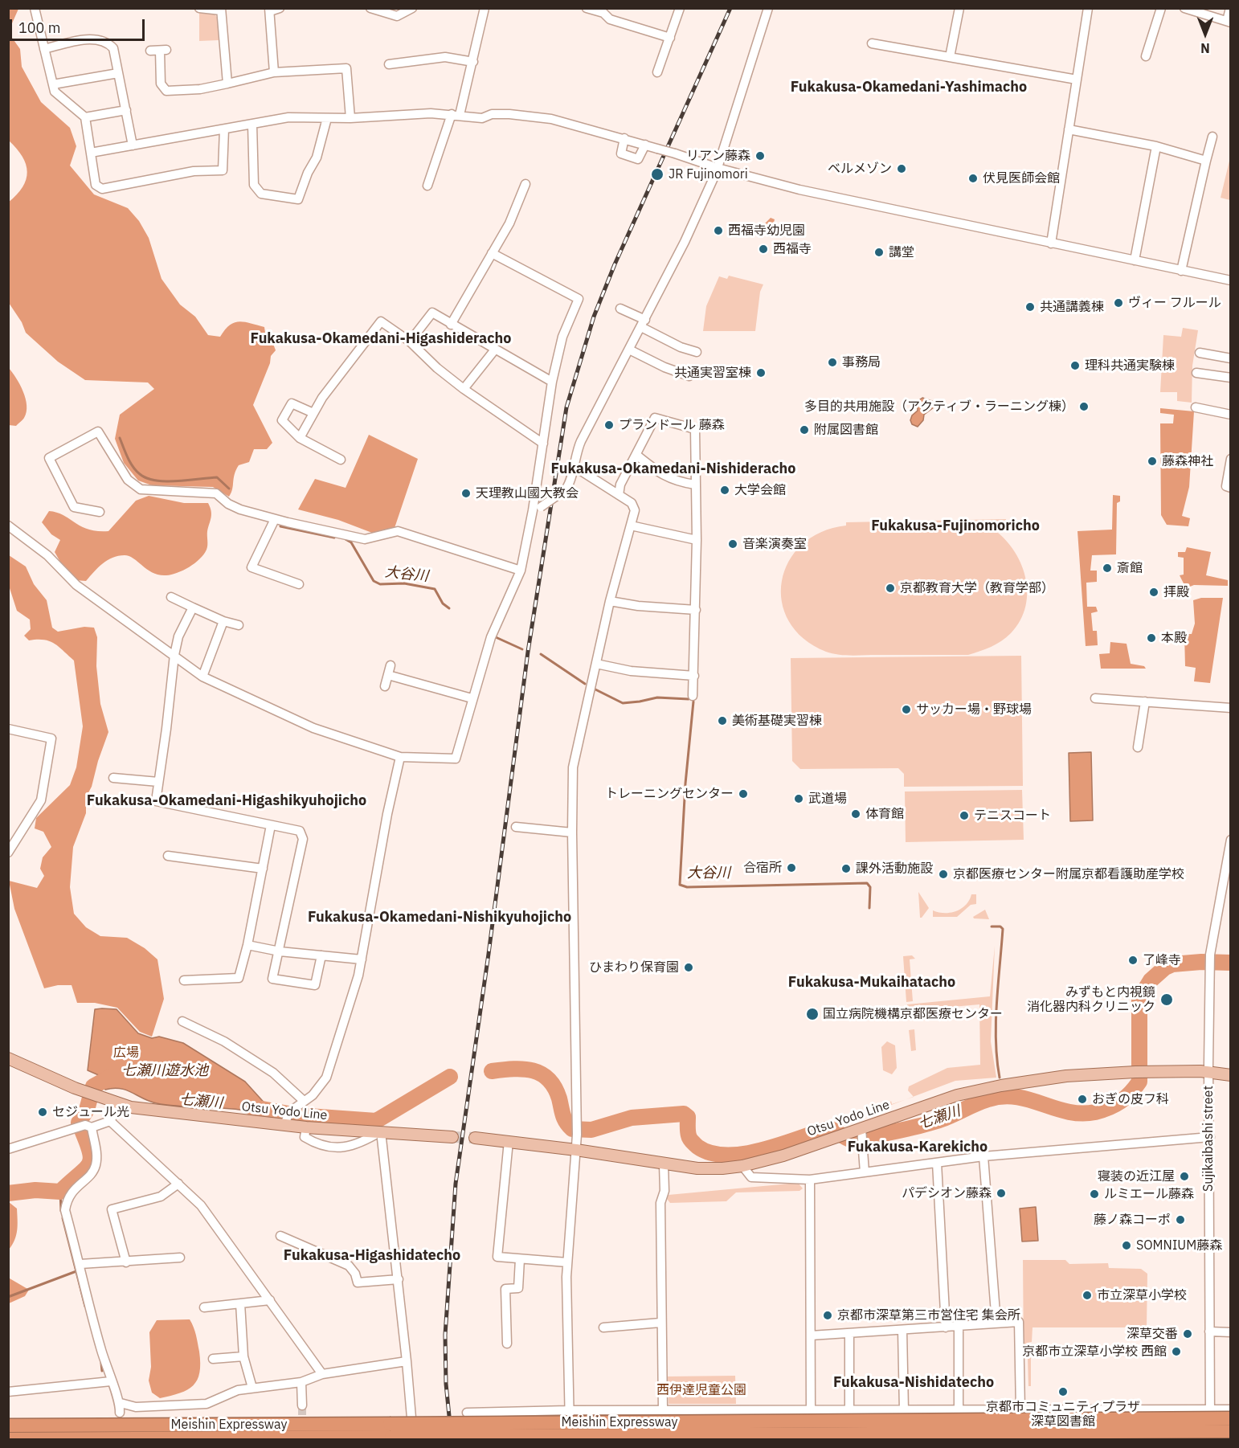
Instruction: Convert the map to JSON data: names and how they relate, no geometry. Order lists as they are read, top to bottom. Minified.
{"streets":{"highway":["Meishin Expressway"],"main road":["Otsu Yodo Line"],"street":["Sujikaibashi street"]},"crossings":[["Otsu Yodo Line","Sujikaibashi street"]],"districts":["Fukakusa-Okamedani-Yashimacho","Fukakusa-Okamedani-Higashideracho","Fukakusa-Okamedani-Nishideracho","Fukakusa-Fujinomoricho","Fukakusa-Okamedani-Higashikyuhojicho","Fukakusa-Okamedani-Nishikyuhojicho","Fukakusa-Mukaihatacho","Fukakusa-Karekicho","Fukakusa-Higashidatecho","Fukakusa-Nishidatecho"],"water":["大谷川","七瀬川遊水池","七瀬川"],"parks":["広場","西伊達児童公園"],"places":["リアン藤森","ベルメゾン","JR Fujinomori","伏見医師会館","西福寺幼児園","西福寺","講堂","ヴィー フルール","共通講義棟","事務局","理科共通実験棟","共通実習室棟","多目的共用施設（アクティブ・ラーニング棟）","プランドール 藤森","附属図書館","藤森神社","大学会館","天理教山國大教会","音楽演奏室","斎館","京都教育大学（教育学部）","拝殿","本殿","サッカー場・野球場","美術基礎実習棟","トレーニングセンター","武道場","体育館","テニスコート","合宿所","課外活動施設","京都医療センター附属京都看護助産学校","了峰寺","ひまわり保育園","みずもと内視鏡 消化器内科クリニック","国立病院機構京都医療センター","おぎの皮フ科","セジュール光","寝装の近江屋","パデシオン藤森","ルミエール藤森","藤ノ森コーポ","SOMNIUM藤森","市立深草小学校","京都市深草第三市営住宅 集会所","深草交番","京都市立深草小学校 西館","京都市コミュニティプラザ 深草図書館"],"scale_bar":"100 m","north":"bottom"}
